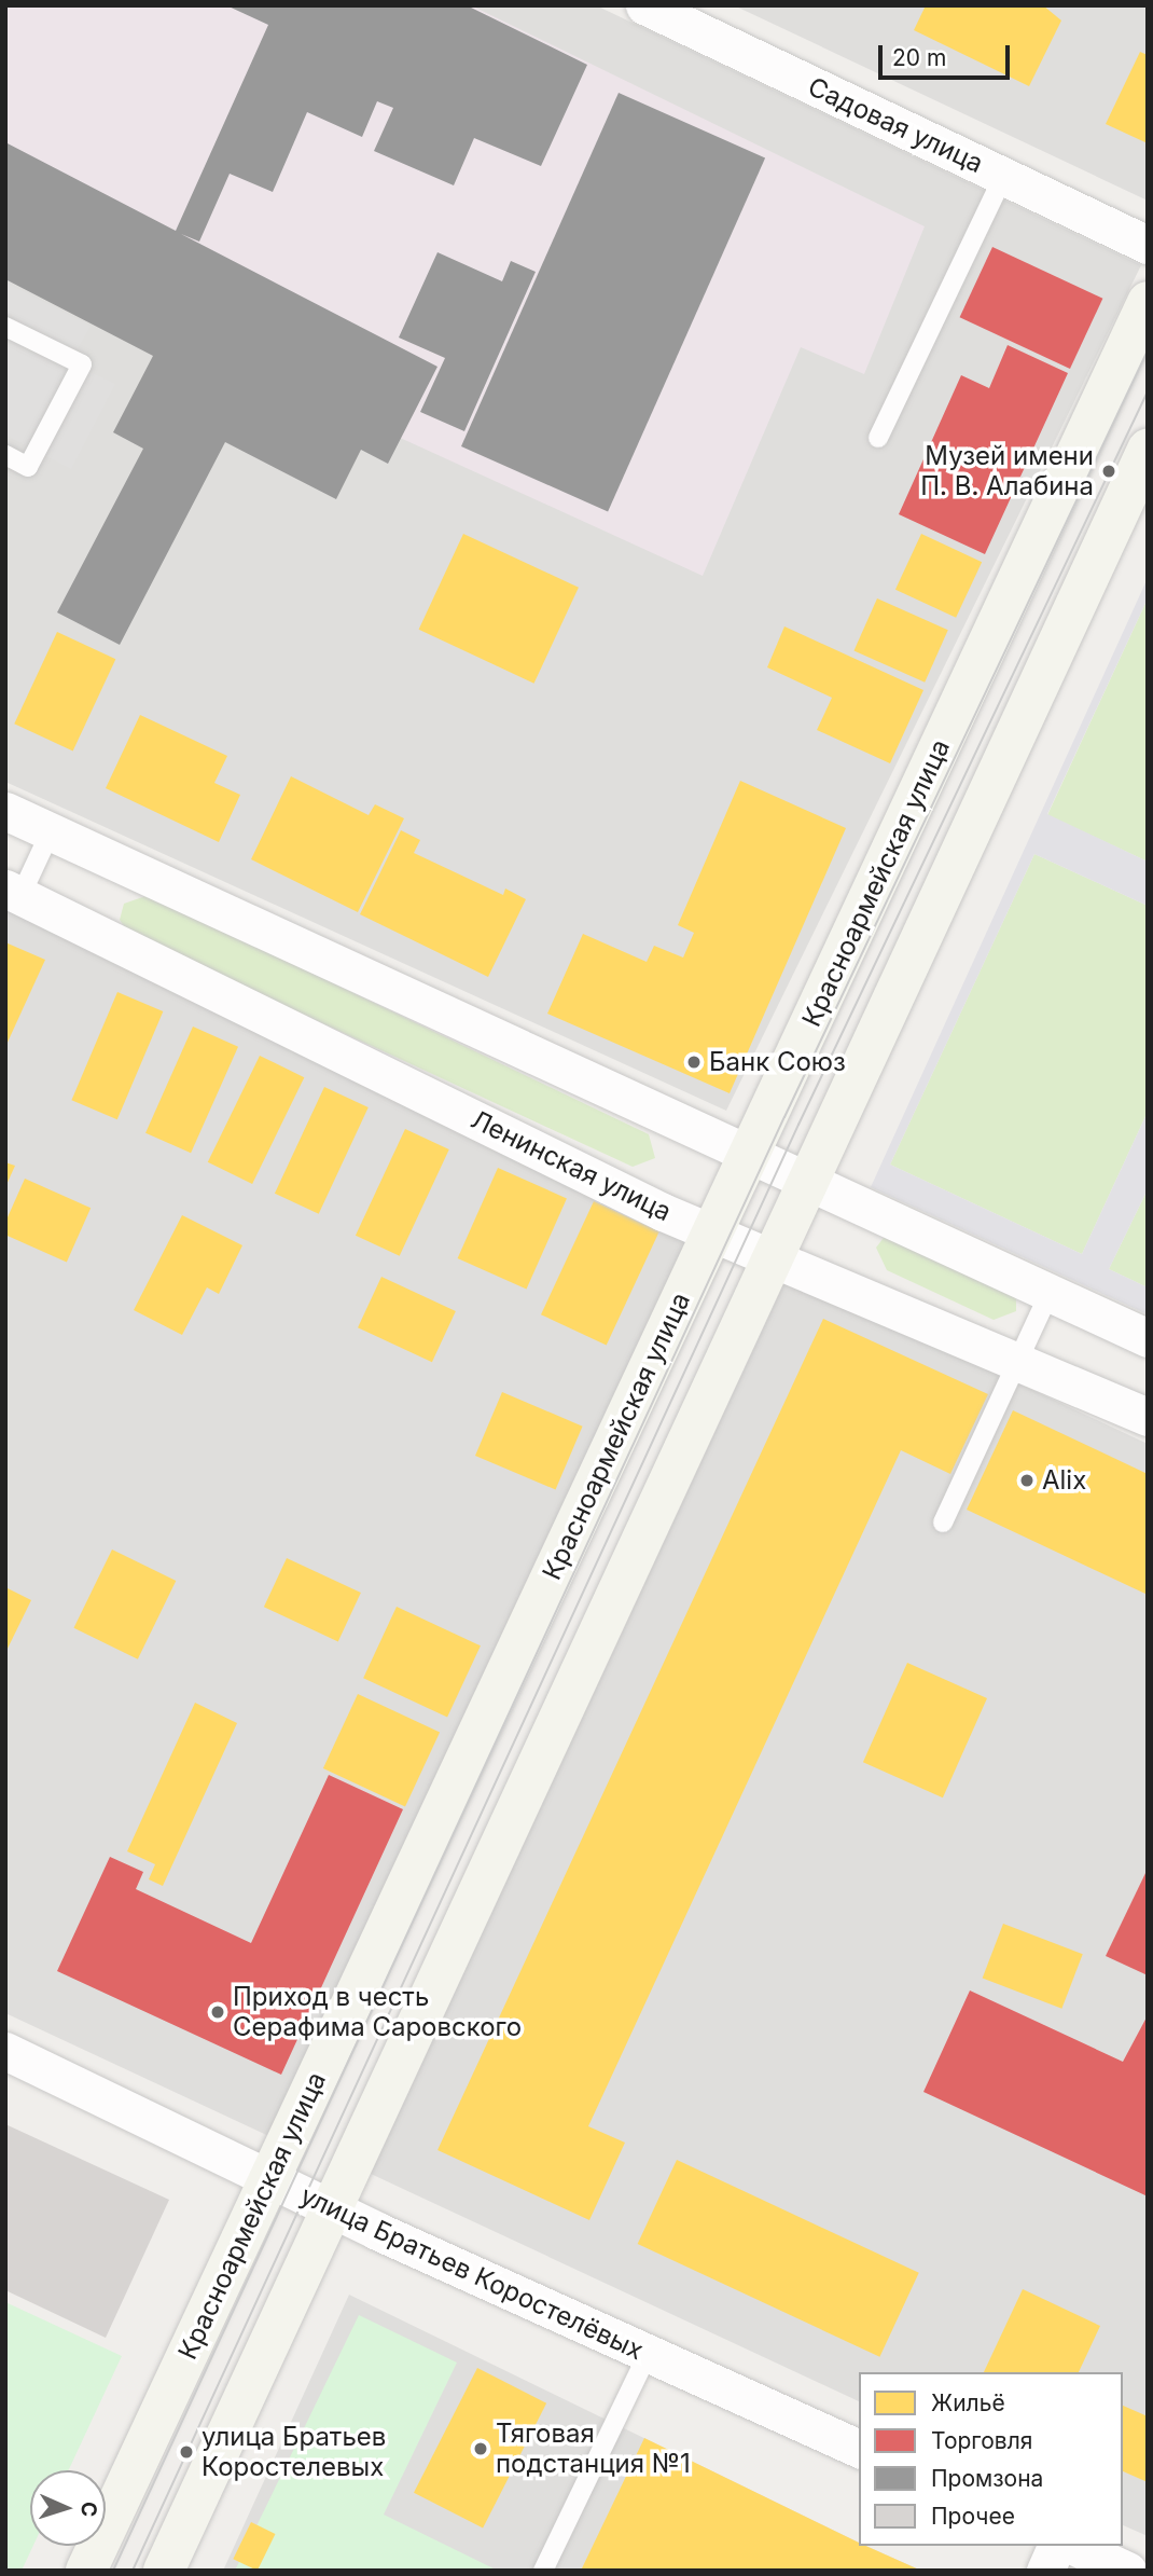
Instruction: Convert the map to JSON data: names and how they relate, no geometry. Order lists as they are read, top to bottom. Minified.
{"streets":{"main road":["Красноармейская улица"],"street":["Садовая улица","Ленинская улица","улица Братьев Коростелёвых"]},"crossings":[["Красноармейская улица","Ленинская улица"],["Красноармейская улица","улица Братьев Коростелёвых"]],"places":["Музей имени П. В. Алабина","Банк Союз","Alix","Приход в честь Серафима Саровского","Тяговая подстанция №1","улица Братьев Коростелевых"],"legend":["Жильё","Торговля","Промзона","Прочее"],"scale_bar":"20 m","north":"right"}
